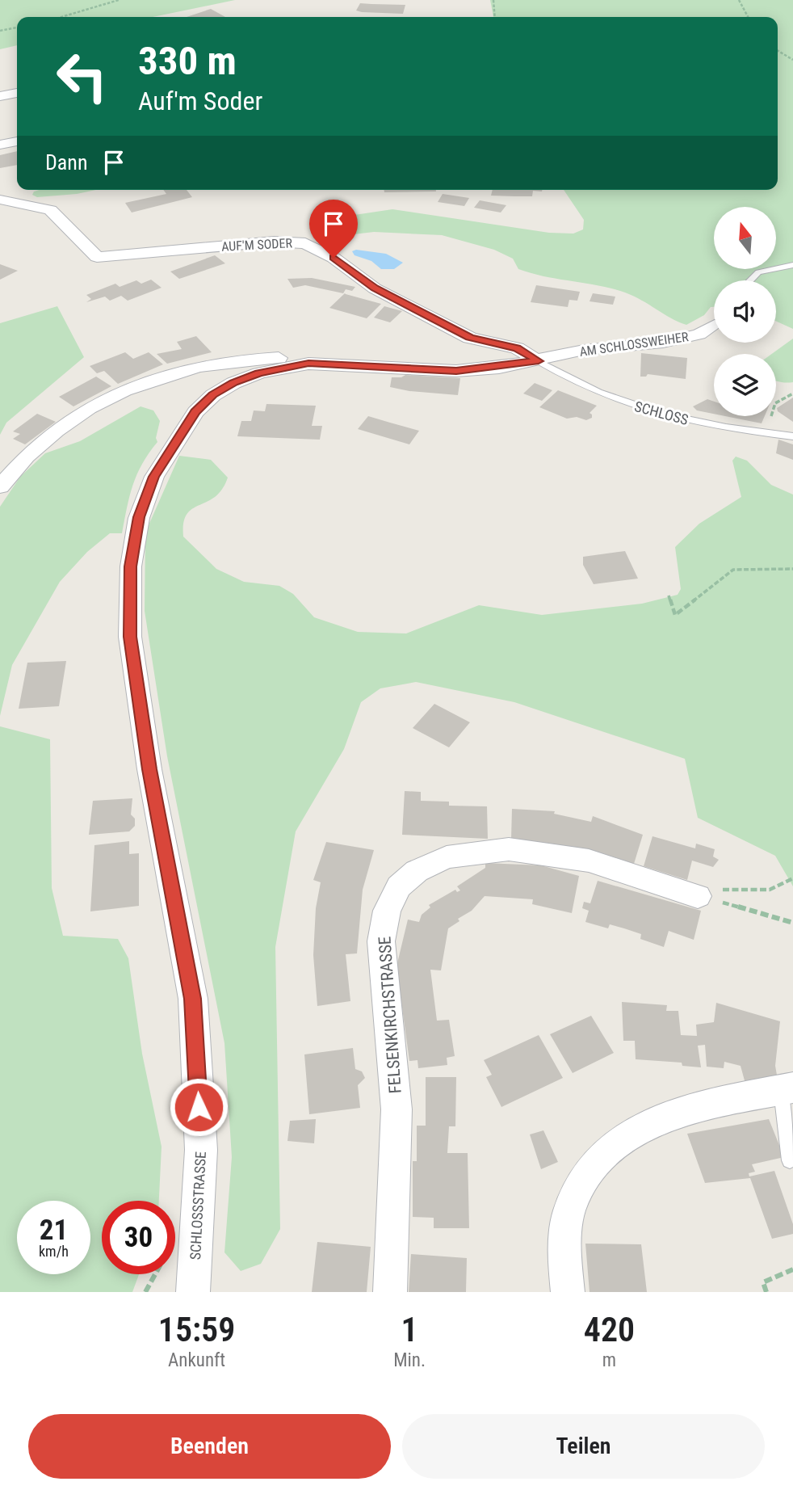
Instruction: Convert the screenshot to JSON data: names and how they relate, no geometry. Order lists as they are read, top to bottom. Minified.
{"streets":{"street":["AUF'M SODER","AM SCHLOSSWEIHER","FELSENKIRCHSTRASSE","SCHLOSSSTRASSE"],"lane":["SCHLOSS"]},"crossings":[["AUF'M SODER","AM SCHLOSSWEIHER"],["AUF'M SODER","SCHLOSS"],["AUF'M SODER","SCHLOSSSTRASSE"],["AM SCHLOSSWEIHER","SCHLOSS"],["AM SCHLOSSWEIHER","SCHLOSSSTRASSE"],["SCHLOSS","SCHLOSSSTRASSE"]],"north":"top","page":{"turn":["330 m","Auf'm Soder"],"then":"Dann","speed":"21 km/h","limit":"30","eta":["15:59","Ankunft","1","Min.","420","m"],"buttons":["Beenden","Teilen"]}}
